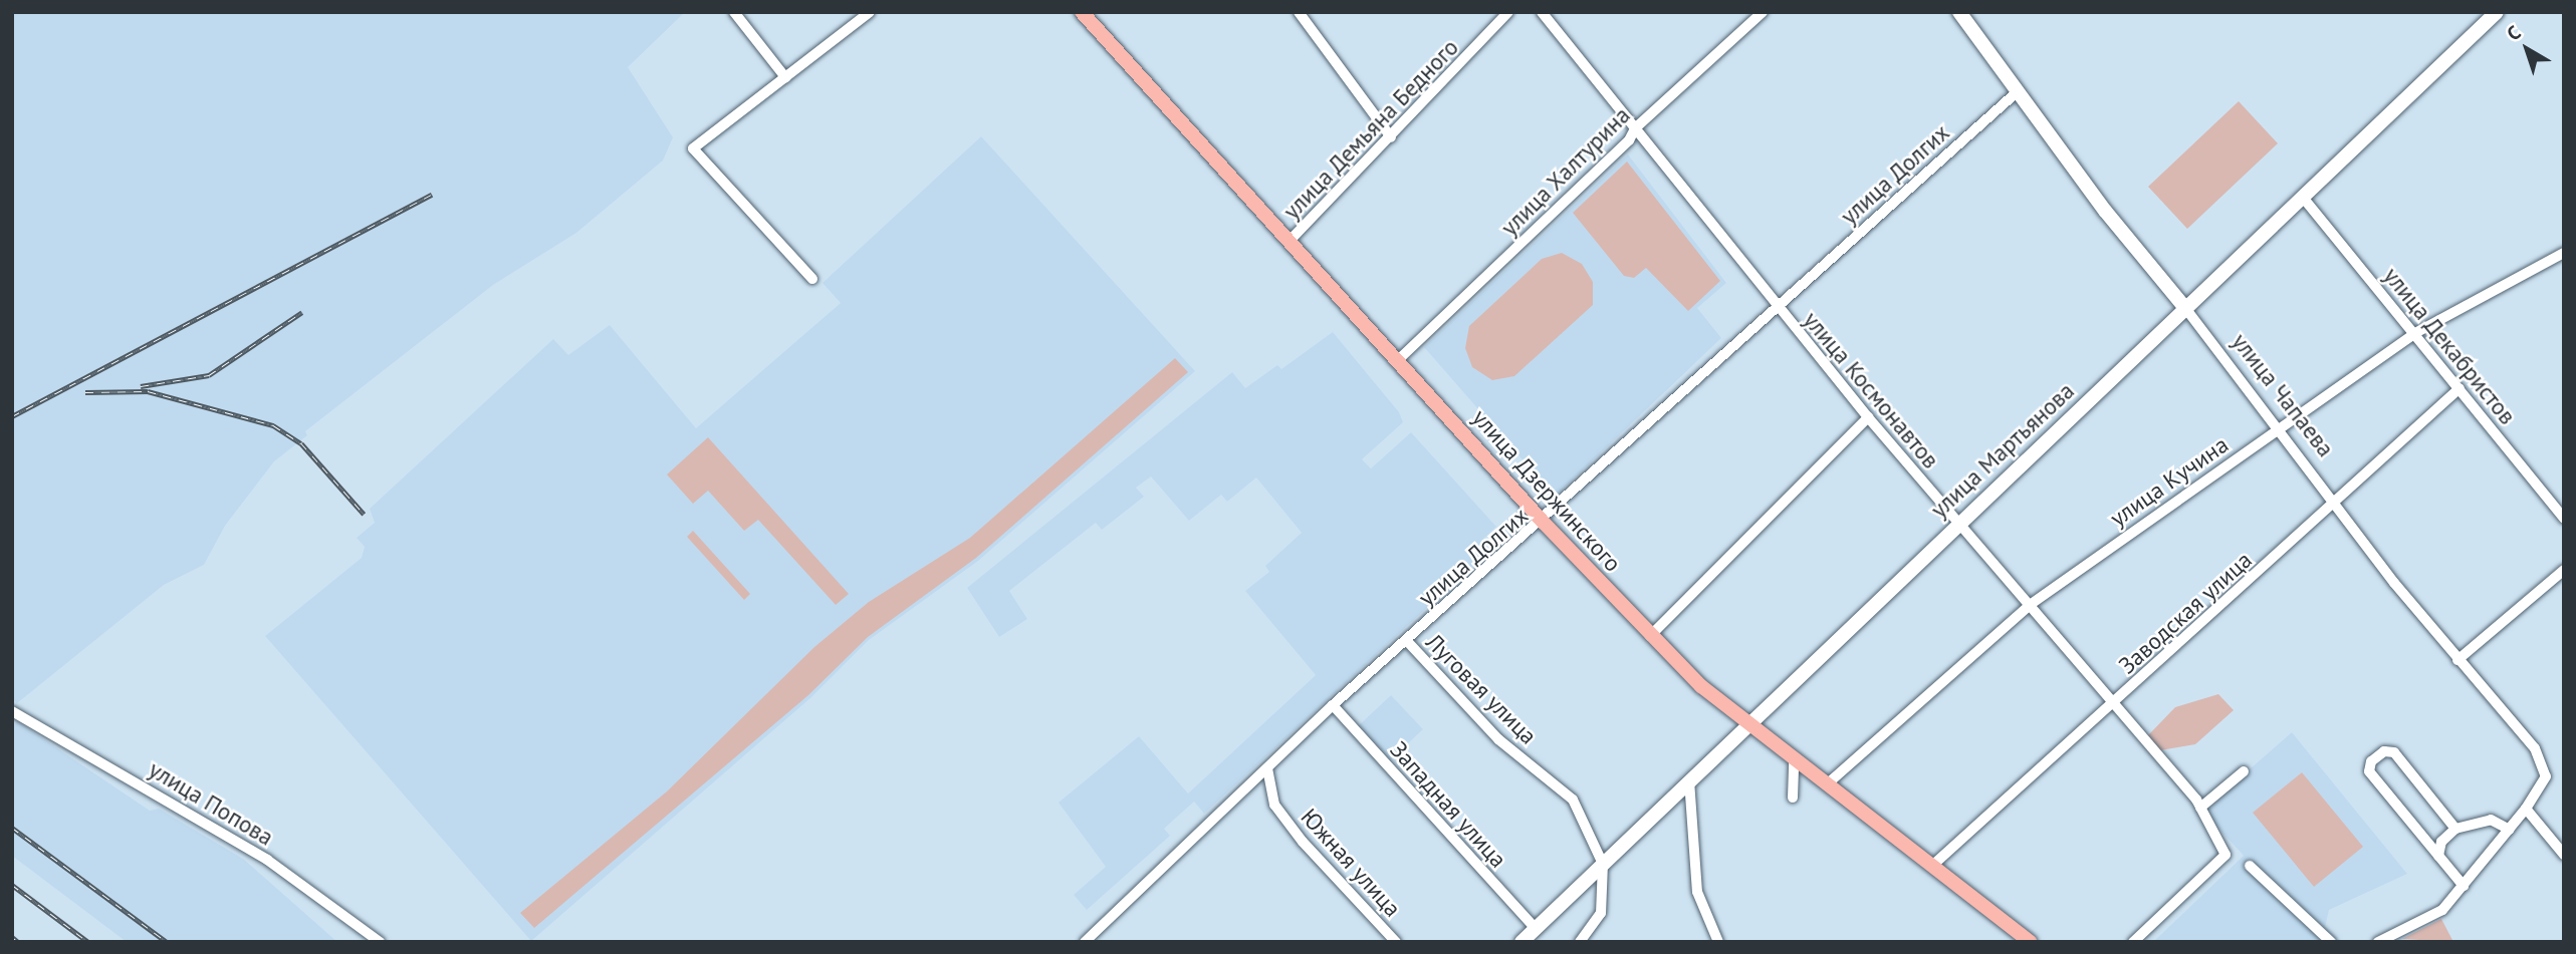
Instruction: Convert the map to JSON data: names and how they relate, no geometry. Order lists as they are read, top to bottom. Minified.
{"streets":{"main road":["улица Чапаева","улица Мартьянова","улица Дзержинского"],"street":["улица Демьяна Бедного","улица Халтурина","улица Долгих","улица Декабристов","улица Космонавтов","улица Кучина","Заводская улица","Луговая улица","улица Попова","Западная улица","Южная улица"]},"crossings":[["улица Демьяна Бедного","улица Дзержинского"],["улица Халтурина","улица Космонавтов"],["улица Халтурина","улица Дзержинского"],["улица Долгих","улица Космонавтов"],["улица Долгих","улица Чапаева"],["улица Долгих","улица Дзержинского"],["улица Долгих","Луговая улица"],["улица Долгих","Западная улица"],["улица Долгих","Южная улица"],["улица Декабристов","улица Мартьянова"],["улица Декабристов","улица Кучина"],["улица Декабристов","Заводская улица"],["улица Космонавтов","улица Мартьянова"],["улица Космонавтов","улица Кучина"],["улица Космонавтов","Заводская улица"],["улица Чапаева","улица Мартьянова"],["улица Чапаева","улица Кучина"],["улица Чапаева","Заводская улица"],["улица Мартьянова","улица Дзержинского"],["улица Мартьянова","Луговая улица"],["улица Мартьянова","Западная улица"],["улица Кучина","улица Дзержинского"],["улица Дзержинского","Заводская улица"]],"north":"top left"}
